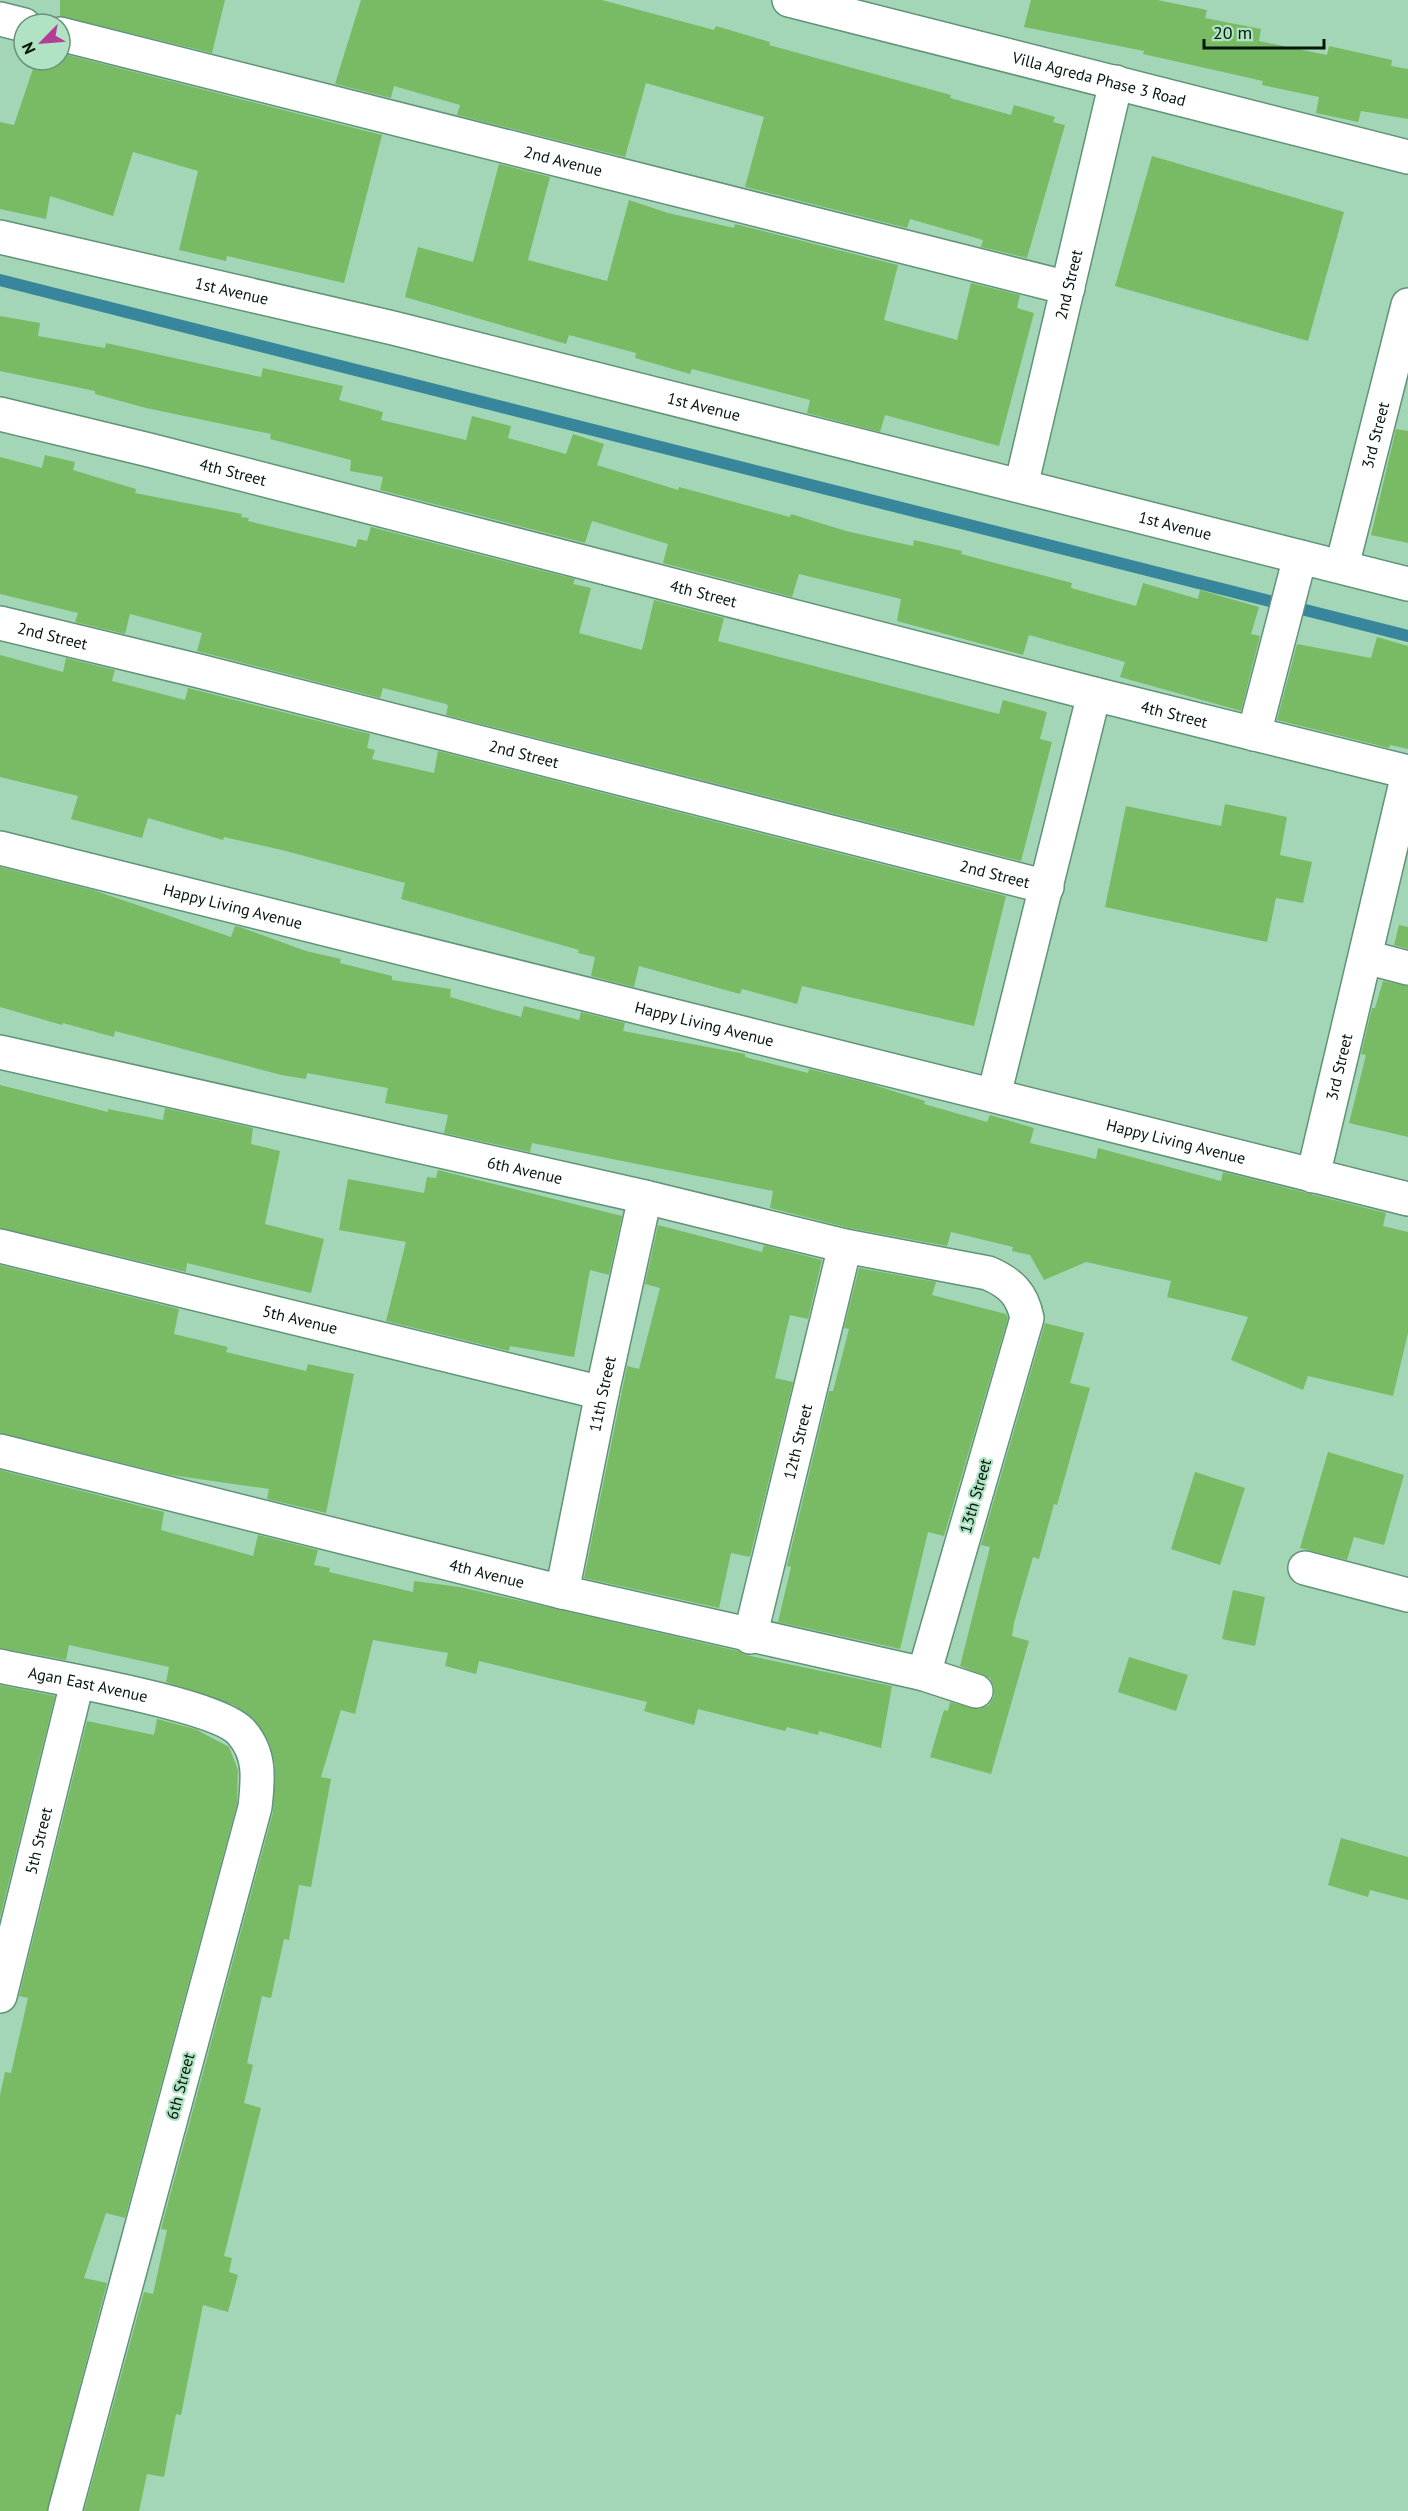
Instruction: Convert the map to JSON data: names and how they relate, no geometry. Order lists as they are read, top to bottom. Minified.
{"streets":{"street":["Villa Agreda Phase 3 Road","2nd Avenue","2nd Street","1st Avenue","3rd Street","4th Street","Happy Living Avenue","6th Avenue","5th Avenue","11th Street","12th Street","13th Street","4th Avenue","Agan East Avenue","5th Street","6th Street"]},"crossings":[["Villa Agreda Phase 3 Road","2nd Street"],["2nd Avenue","2nd Street"],["2nd Street","1st Avenue"],["2nd Street","4th Street"],["2nd Street","Happy Living Avenue"],["1st Avenue","3rd Street"],["3rd Street","4th Street"],["3rd Street","Happy Living Avenue"],["6th Avenue","11th Street"],["6th Avenue","12th Street"],["6th Avenue","13th Street"],["5th Avenue","11th Street"],["11th Street","4th Avenue"],["12th Street","4th Avenue"],["13th Street","4th Avenue"],["Agan East Avenue","5th Street"],["Agan East Avenue","6th Street"]],"scale_bar":"20 m","north":"bottom left"}
